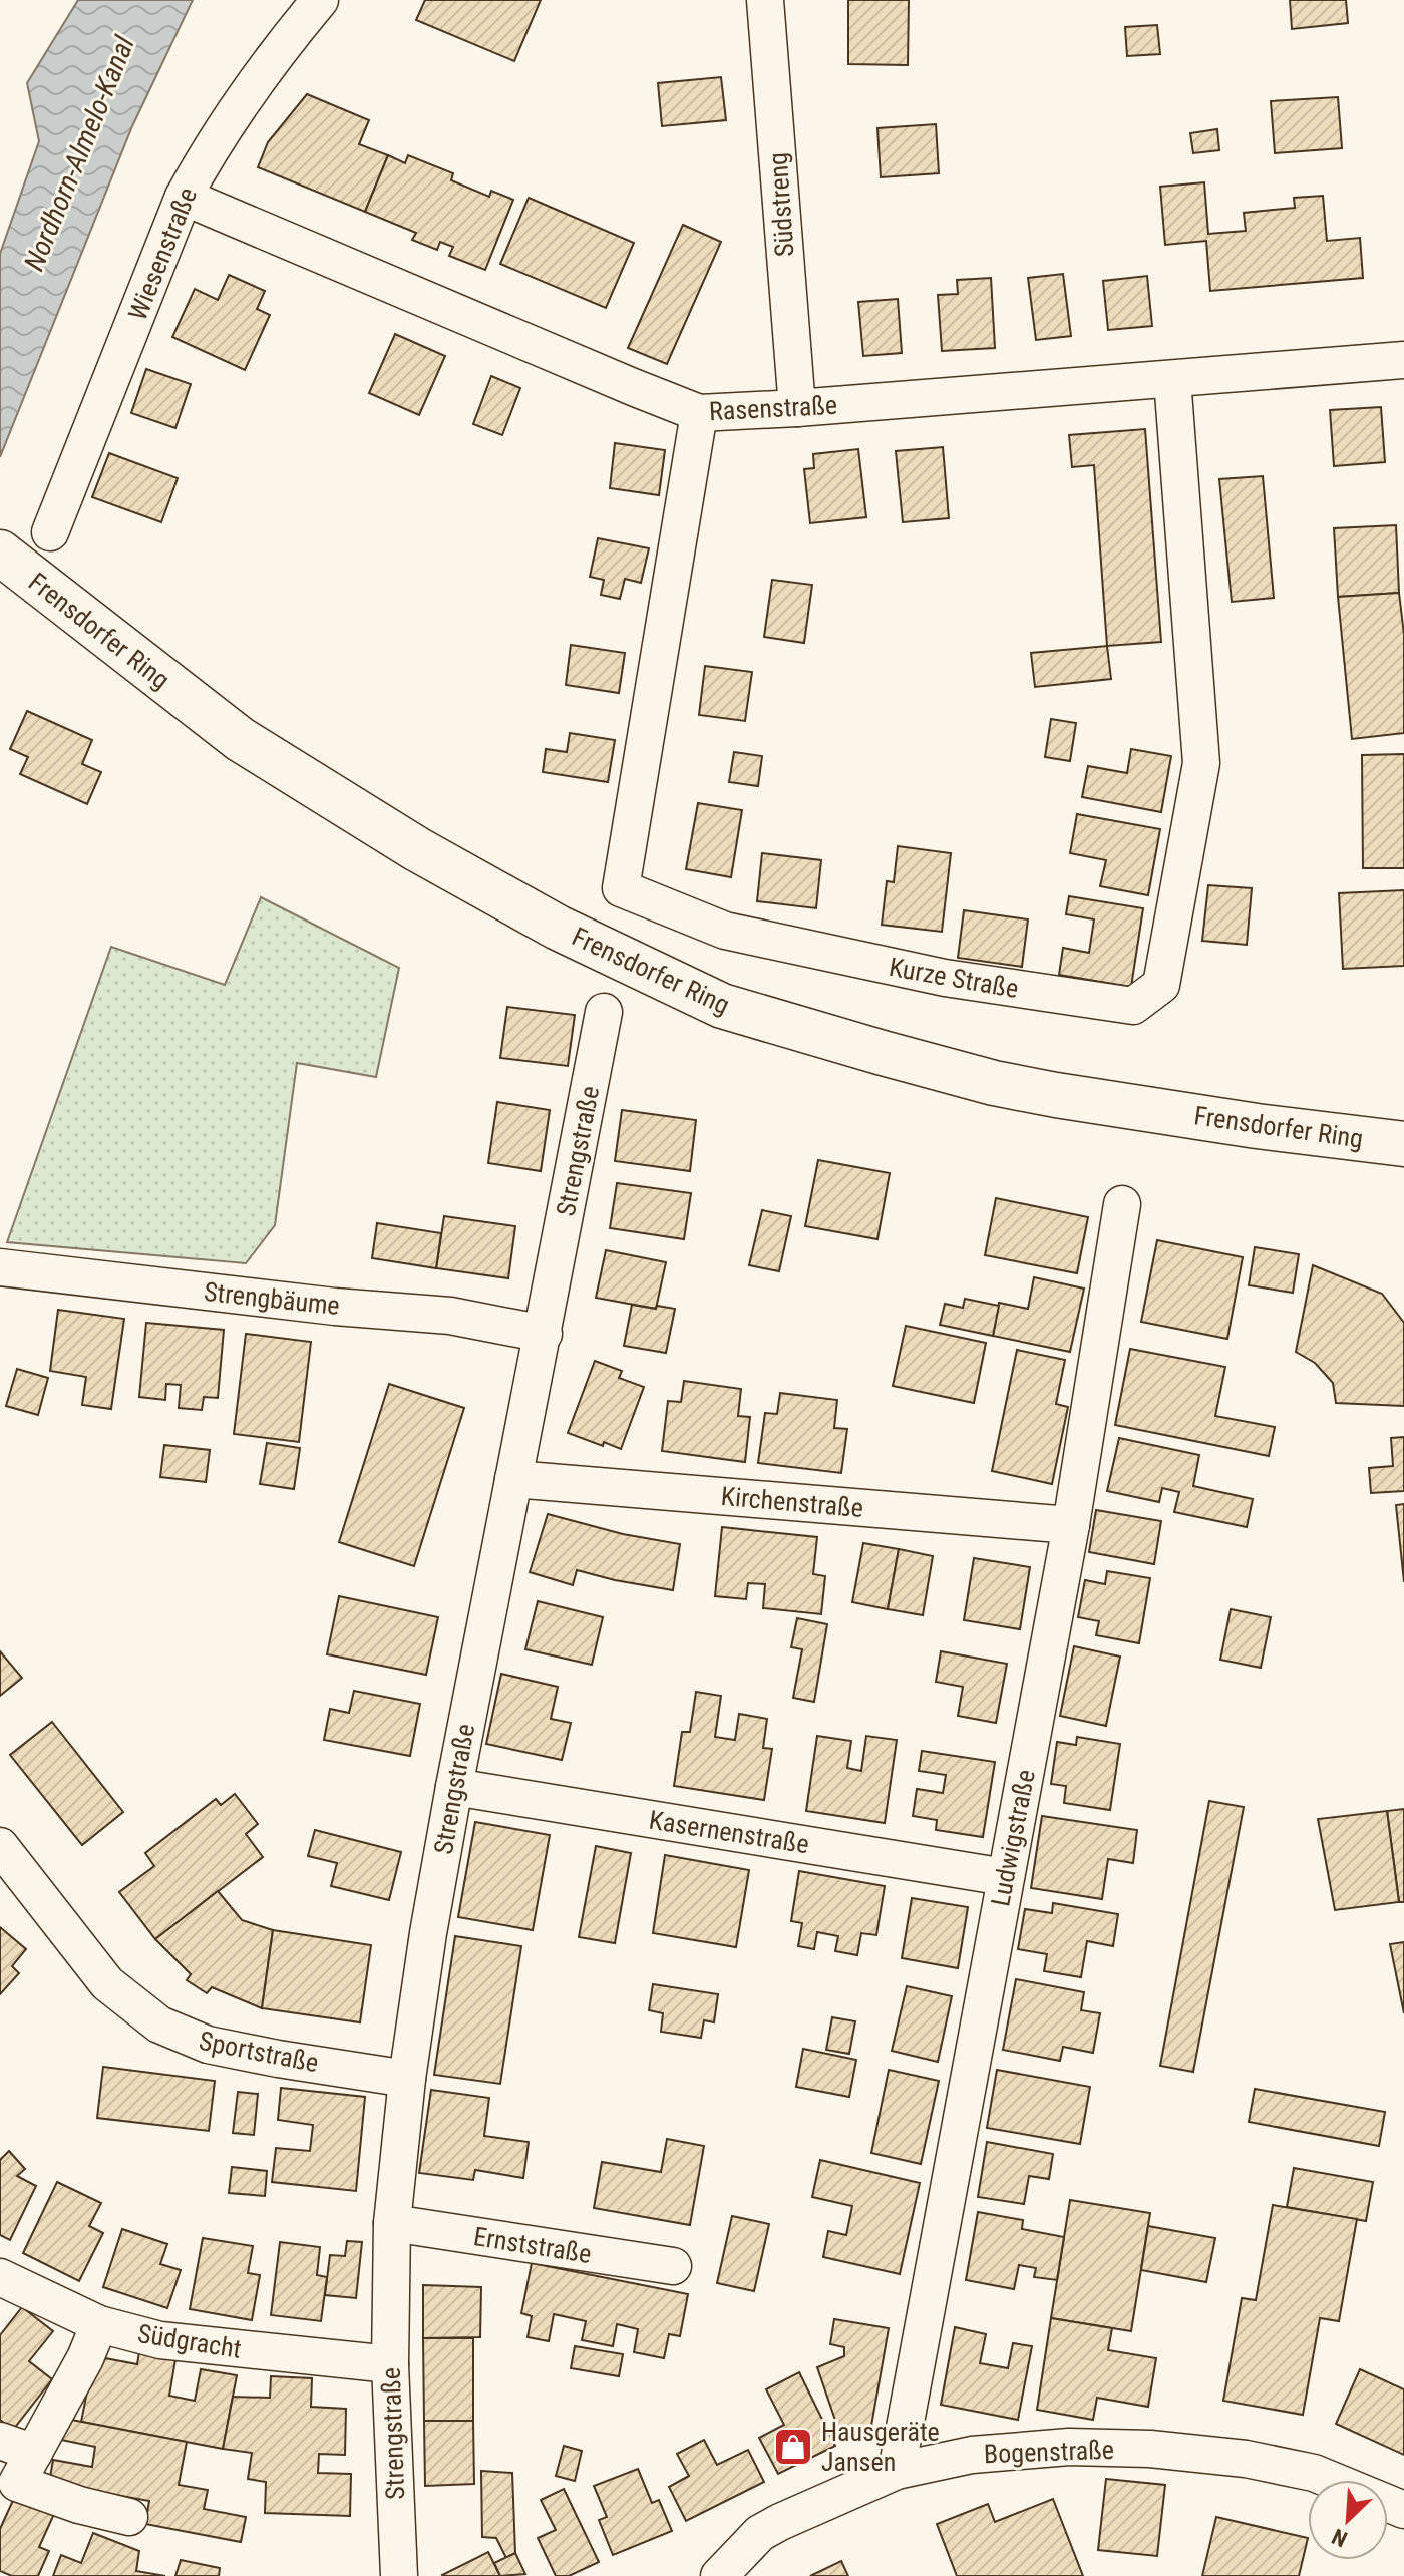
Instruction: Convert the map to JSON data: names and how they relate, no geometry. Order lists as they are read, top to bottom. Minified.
{"streets":{"street":["Südstreng","Wiesenstraße","Rasenstraße","Frensdorfer Ring","Kurze Straße","Strengstraße","Strengbäume","Kirchenstraße","Kasernenstraße","Ludwigstraße","Sportstraße","Ernststraße","Südgracht","Bogenstraße"]},"crossings":[["Südstreng","Rasenstraße"],["Wiesenstraße","Rasenstraße"],["Rasenstraße","Kurze Straße"],["Strengstraße","Strengbäume"],["Strengstraße","Kirchenstraße"],["Strengstraße","Kasernenstraße"],["Strengstraße","Sportstraße"],["Strengstraße","Ernststraße"],["Strengstraße","Südgracht"],["Kirchenstraße","Ludwigstraße"],["Kasernenstraße","Ludwigstraße"],["Ludwigstraße","Bogenstraße"]],"water":["Nordhorn-Almelo-Kanal"],"places":{"shop":["Hausgeräte Jansen"]},"north":"bottom left"}
